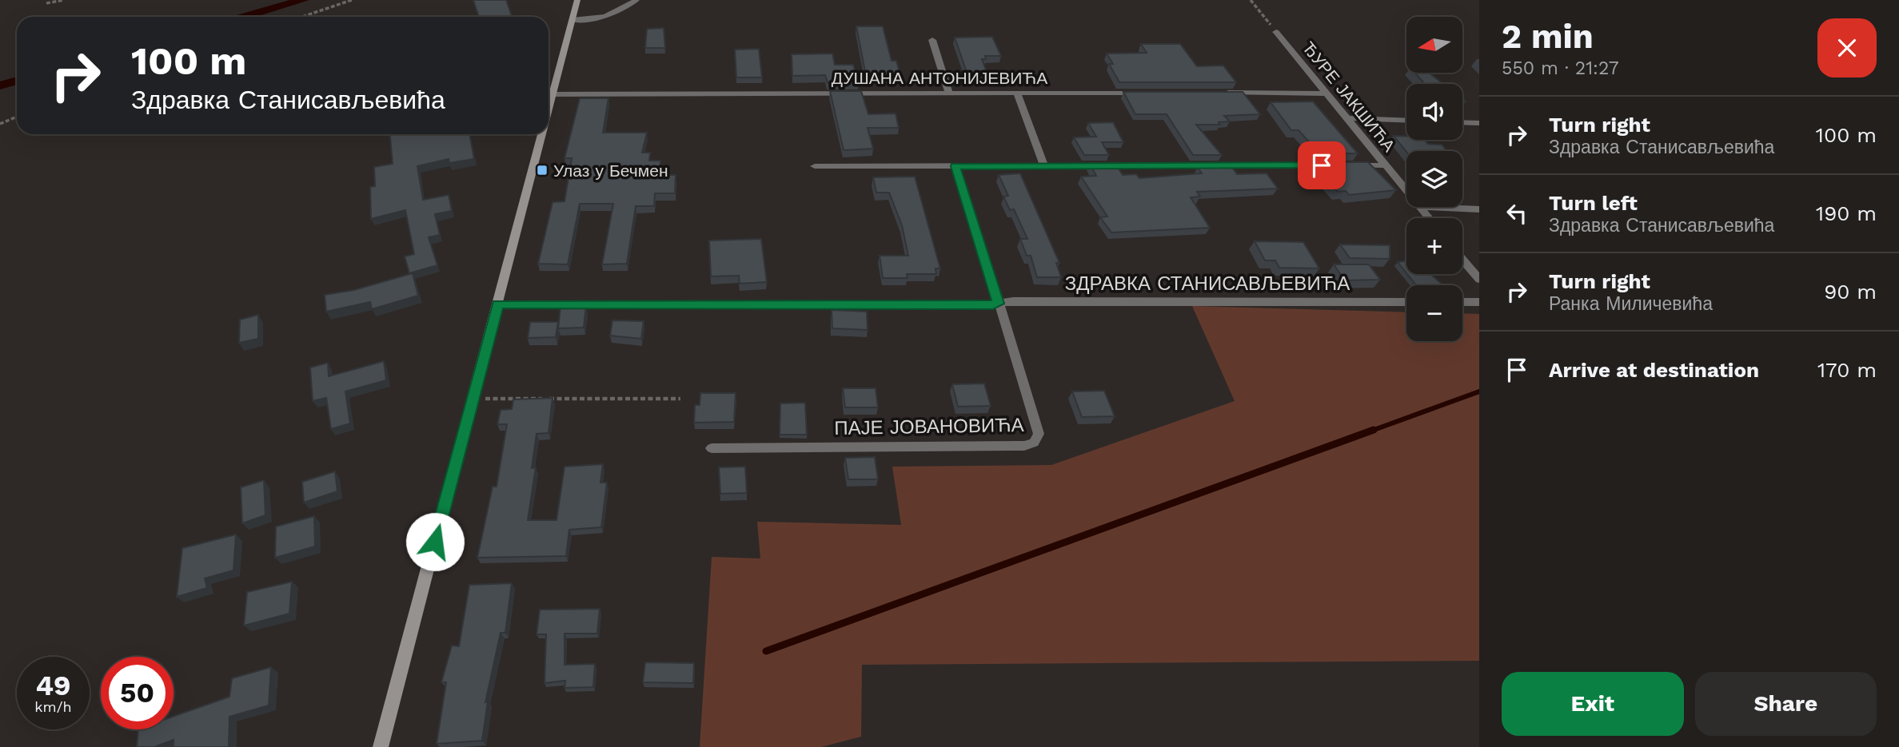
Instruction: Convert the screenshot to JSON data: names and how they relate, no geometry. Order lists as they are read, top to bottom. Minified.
{"streets":{"street":["ДУШАНА АНТОНИЈЕВИЋА","ЂУРЕ ЈАКШИЋА","ЗДРАВКА СТАНИСАВЉЕВИЋА","ПАЈЕ ЈОВАНОВИЋА"]},"crossings":[["ЗДРАВКА СТАНИСАВЉЕВИЋА","ПАЈЕ ЈОВАНОВИЋА"]],"places":{"transit":["Улаз у Бечмен"]},"north":"left","page":{"heading":["2 min","550 m · 21:27"],"map_buttons":["+","−"],"turn":["100 m","Здравка Станисављевића"],"list":[{"name":"Turn right","note":"Здравка Станисављевића","value":"100 m"},{"name":"Turn left","note":"Здравка Станисављевића","value":"190 m"},{"name":"Turn right","note":"Ранка Миличевића","value":"90 m"},{"name":"Arrive at destination","value":"170 m"}],"speed":"49 km/h","limit":"50","buttons":["Exit","Share"]}}
